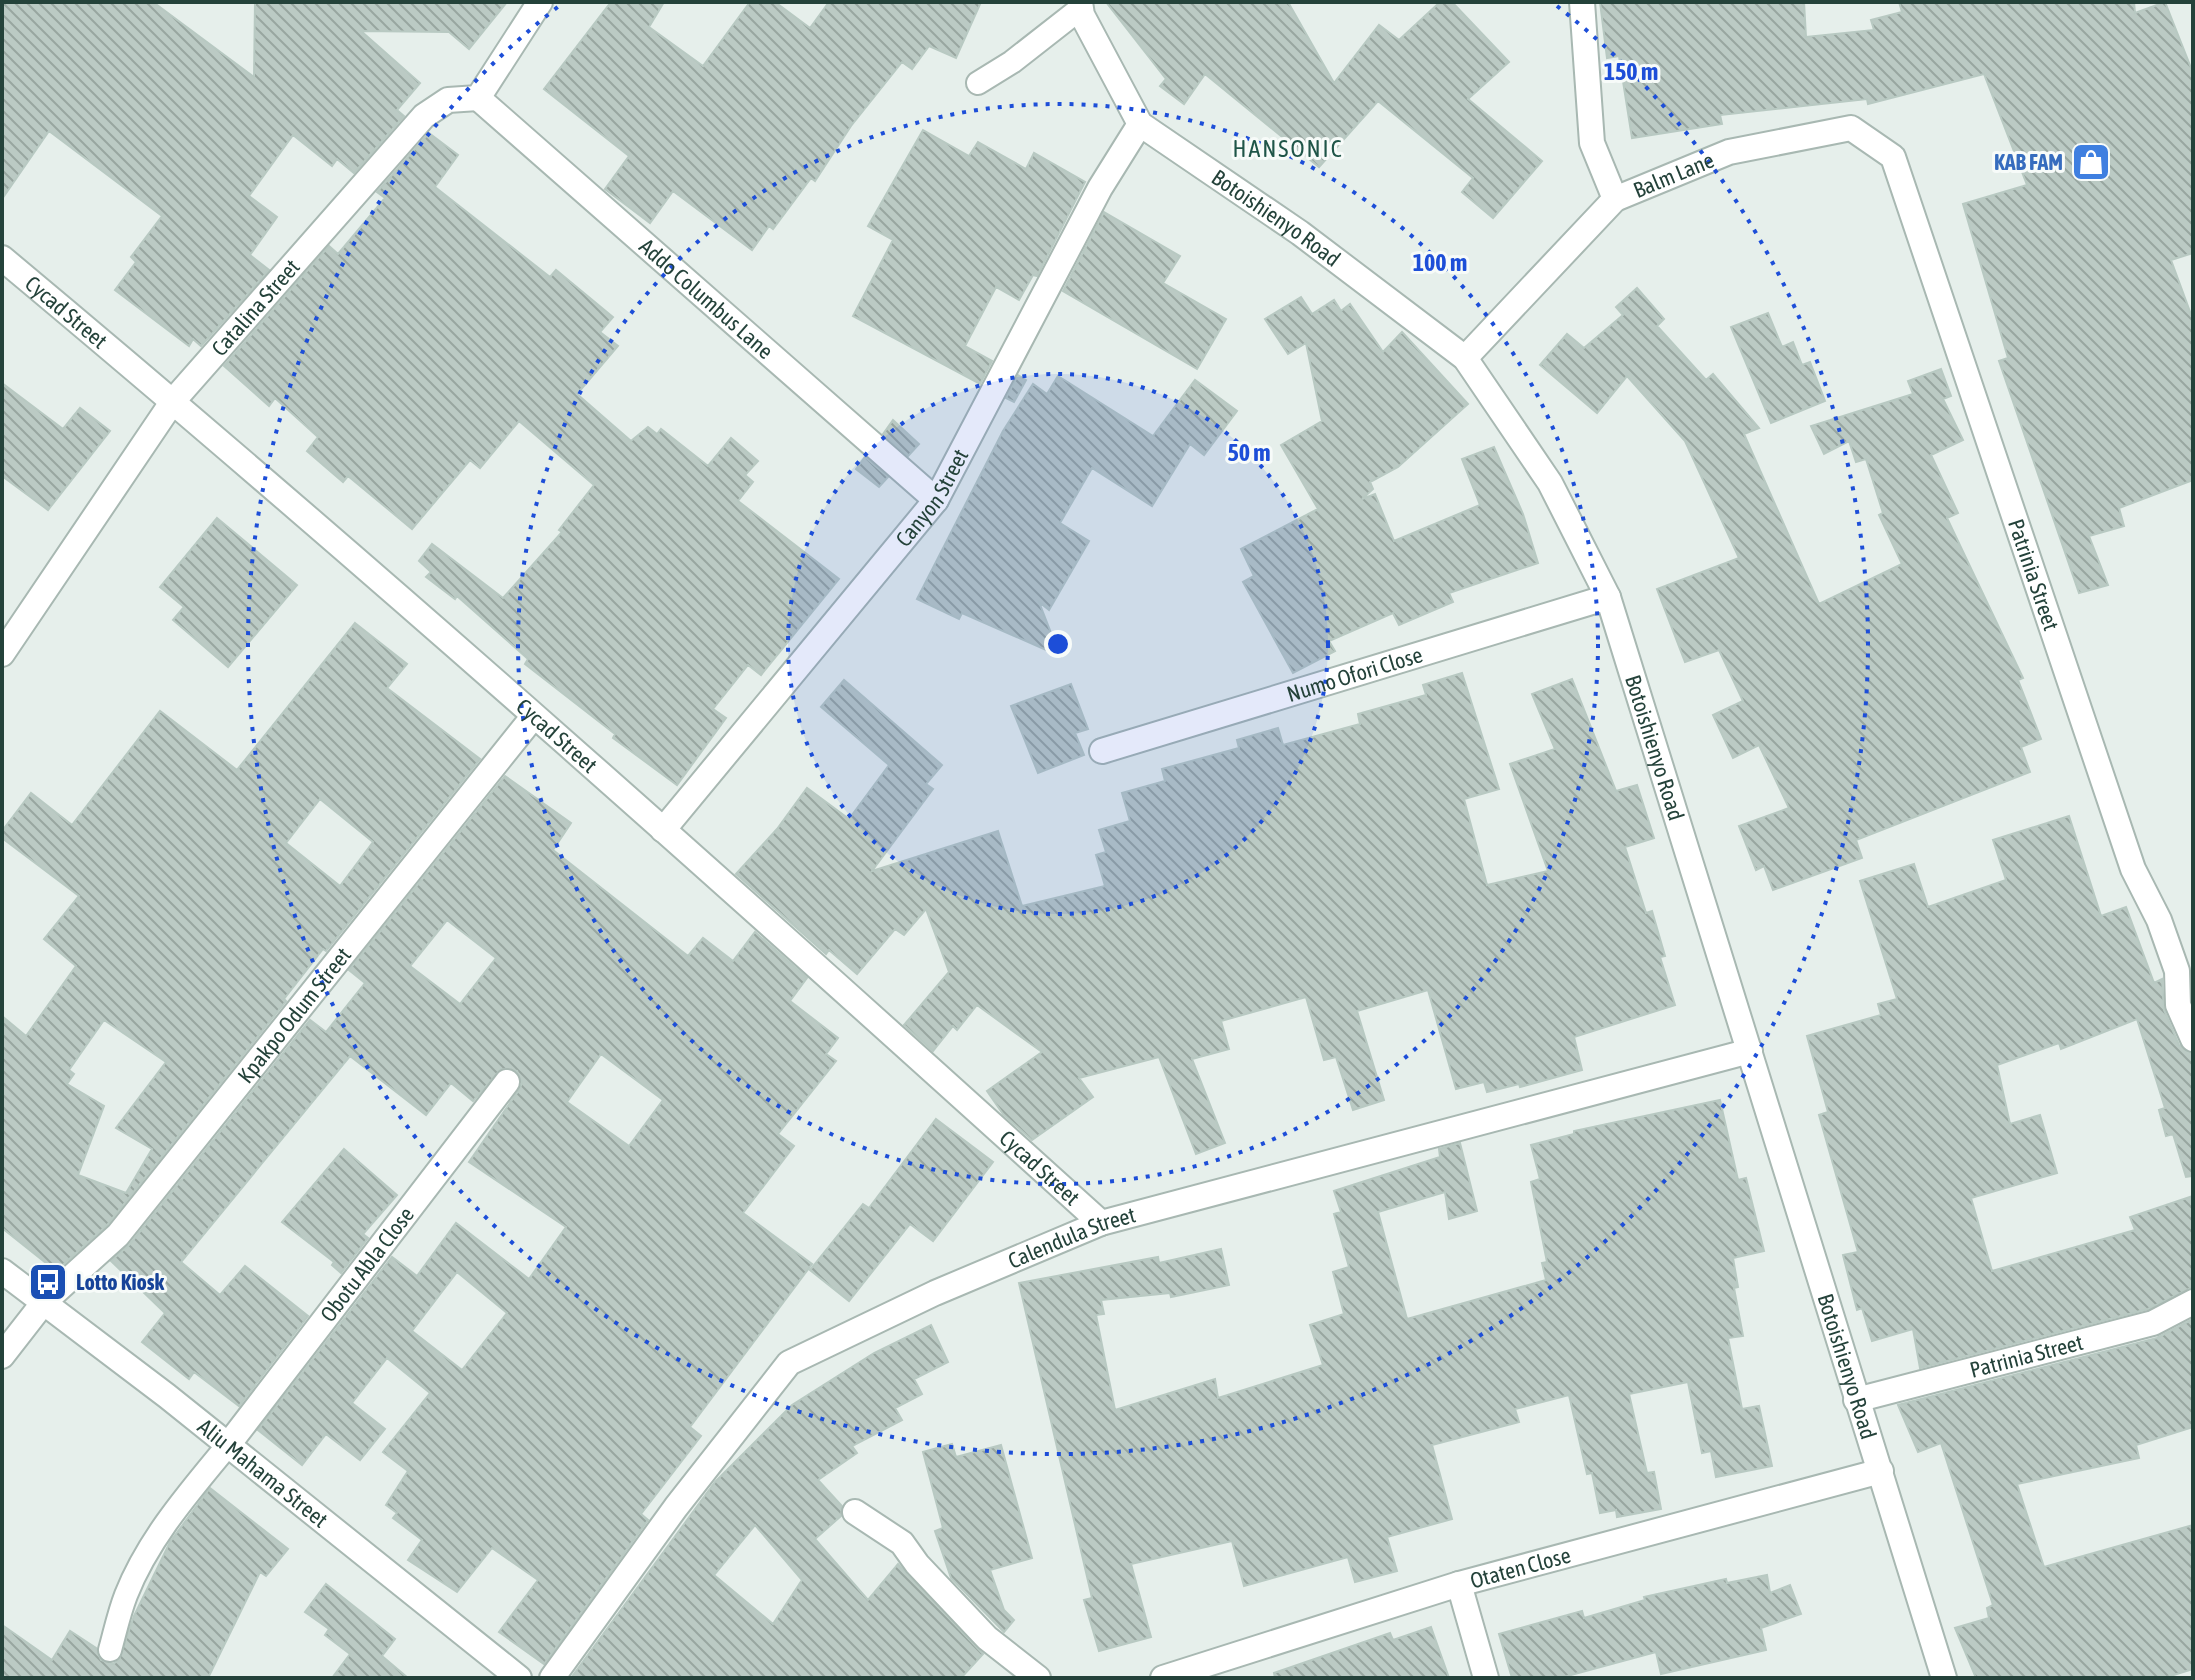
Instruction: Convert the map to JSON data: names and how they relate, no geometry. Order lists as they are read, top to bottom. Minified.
{"streets":{"street":["Balm Lane","Botoishienyo Road","Addo Columbus Lane","Catalina Street","Cycad Street","Canyon Street","Patrinia Street","Numo Ofori Close","Kpakpo Odum Street","Calendula Street","Obotu Abla Close","Aliu Mahama Street","Otaten Close"]},"crossings":[["Balm Lane","Botoishienyo Road"],["Balm Lane","Patrinia Street"],["Botoishienyo Road","Canyon Street"],["Botoishienyo Road","Patrinia Street"],["Botoishienyo Road","Numo Ofori Close"],["Botoishienyo Road","Calendula Street"],["Botoishienyo Road","Otaten Close"],["Addo Columbus Lane","Catalina Street"],["Addo Columbus Lane","Canyon Street"],["Catalina Street","Cycad Street"],["Cycad Street","Canyon Street"],["Cycad Street","Kpakpo Odum Street"],["Cycad Street","Calendula Street"],["Kpakpo Odum Street","Aliu Mahama Street"],["Obotu Abla Close","Aliu Mahama Street"]],"districts":["HANSONIC"],"places":{"shop":["KAB FAM"],"bus stop":["Lotto Kiosk"]},"rings":["150 m","100 m","50 m"]}
